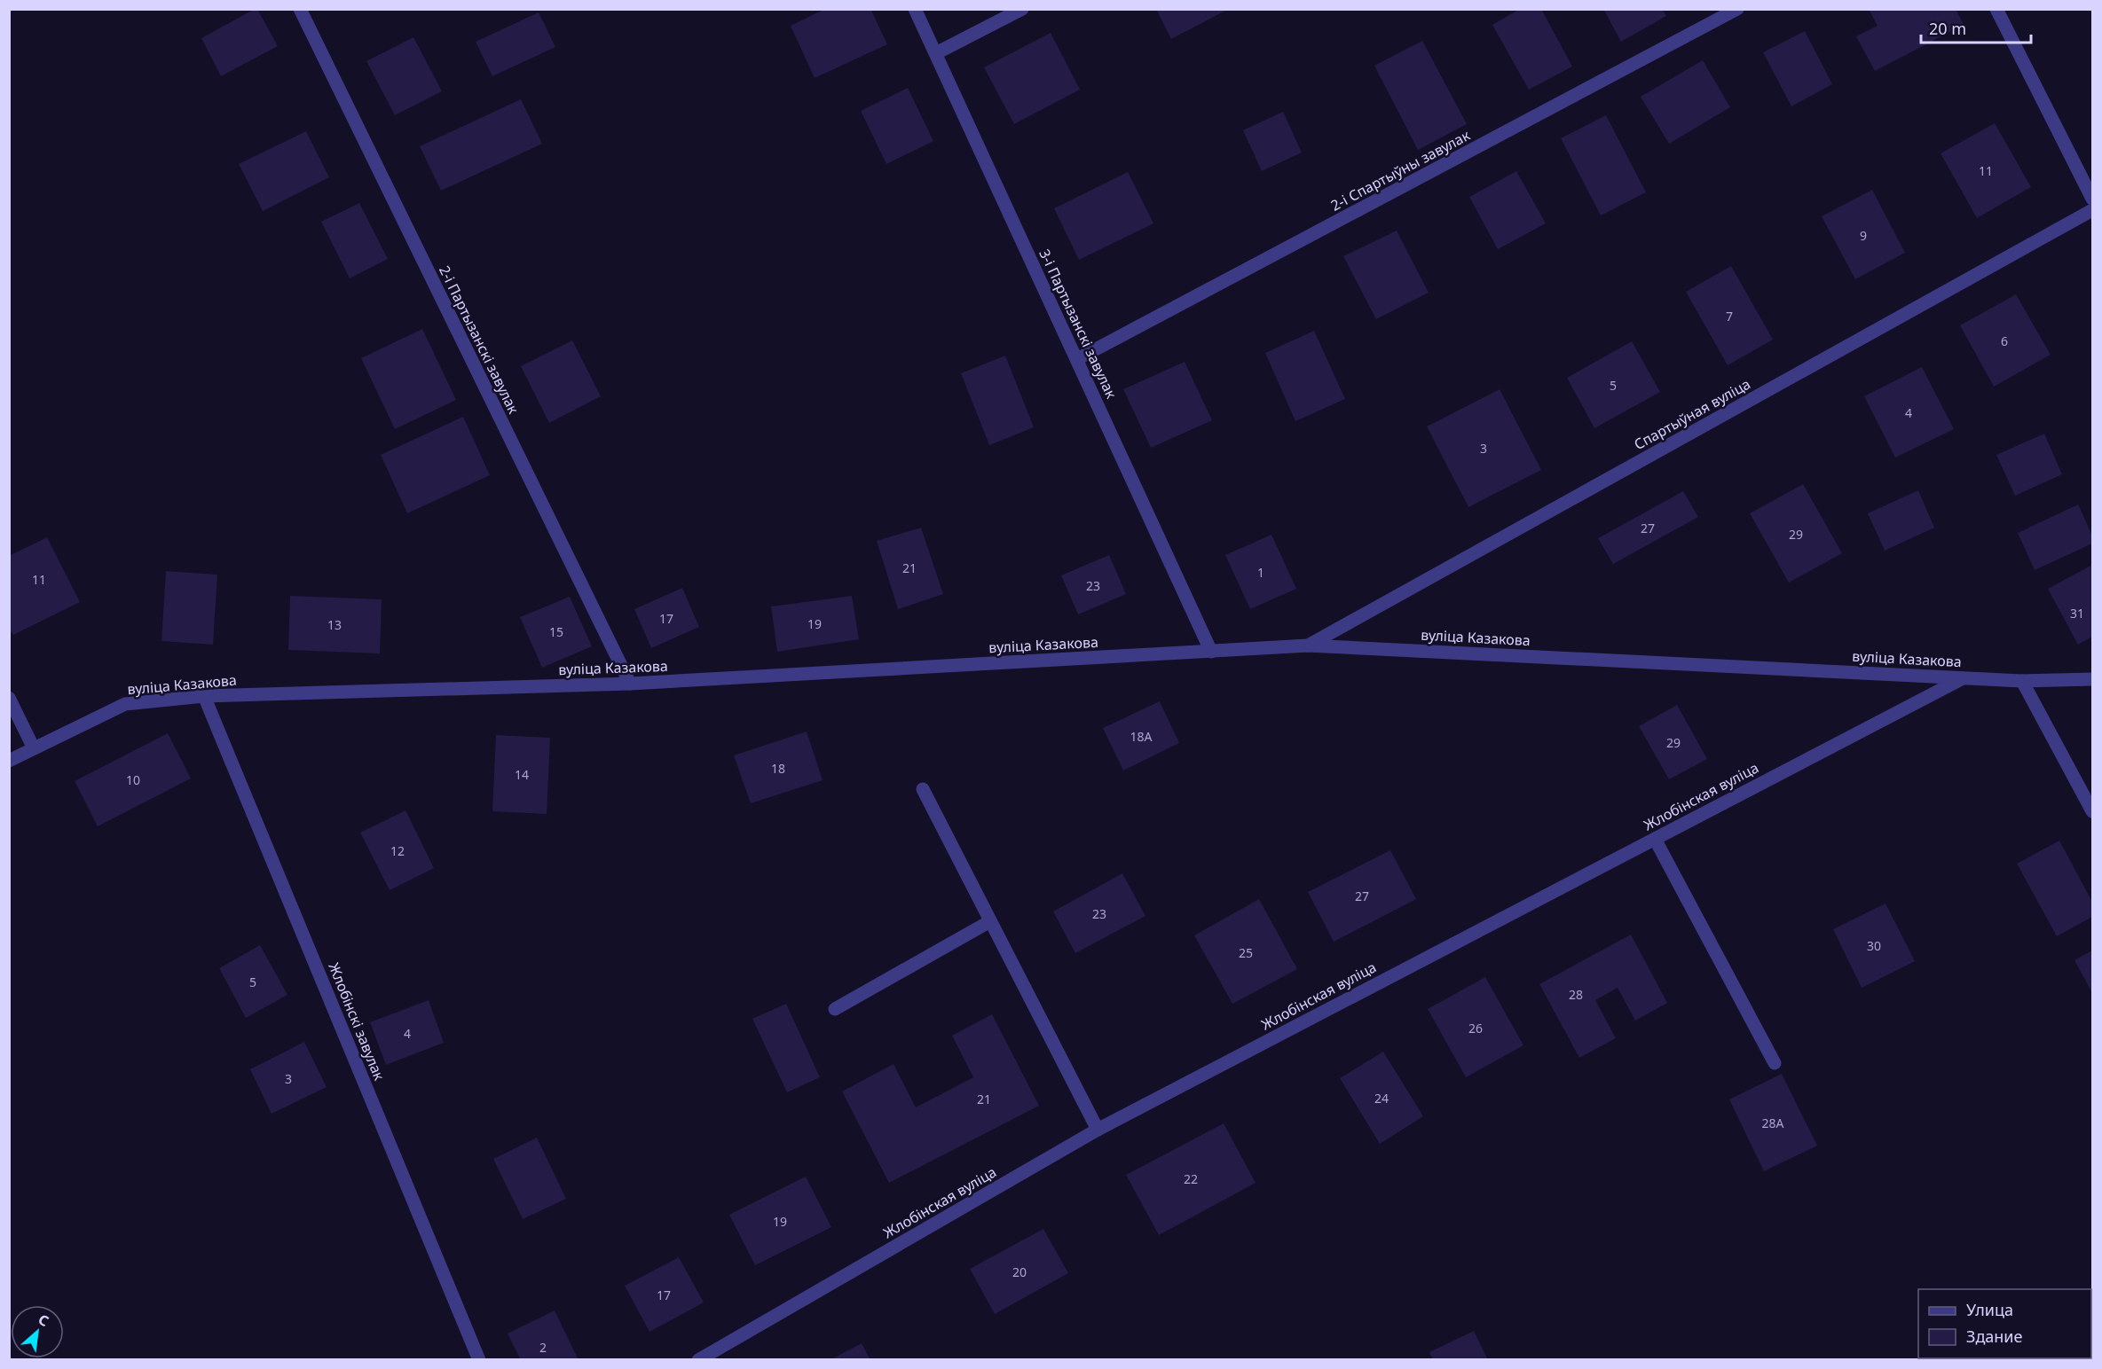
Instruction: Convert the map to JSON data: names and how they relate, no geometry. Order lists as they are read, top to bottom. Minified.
{"streets":{"street":["2-і Спартыўны завулак","3-і Партызанскі завулак","2-і Партызанскі завулак","Спартыўная вуліца","вуліца Казакова","Жлобінская вуліца","Жлобінскі завулак"]},"crossings":[["2-і Спартыўны завулак","3-і Партызанскі завулак"],["3-і Партызанскі завулак","вуліца Казакова"],["2-і Партызанскі завулак","вуліца Казакова"],["Спартыўная вуліца","вуліца Казакова"],["вуліца Казакова","Жлобінская вуліца"],["вуліца Казакова","Жлобінскі завулак"]],"house_numbers":["11","9","7","6","5","4","3","27","29","21","1","11","23","31","17","19","13","15","18А","29","18","14","10","12","27","23","30","25","5","28","26","4","3","24","21","28А","22","19","20","17","2"],"legend":["Улица","Здание"],"scale_bar":"20 m","north":"top right"}
